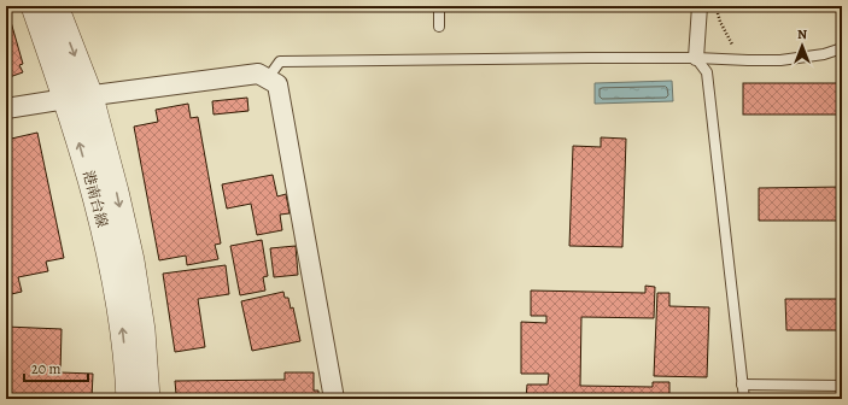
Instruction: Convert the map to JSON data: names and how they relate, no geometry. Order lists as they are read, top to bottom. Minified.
{"streets":{"street":["港南台線"]},"scale_bar":"20 m","north":"top"}
